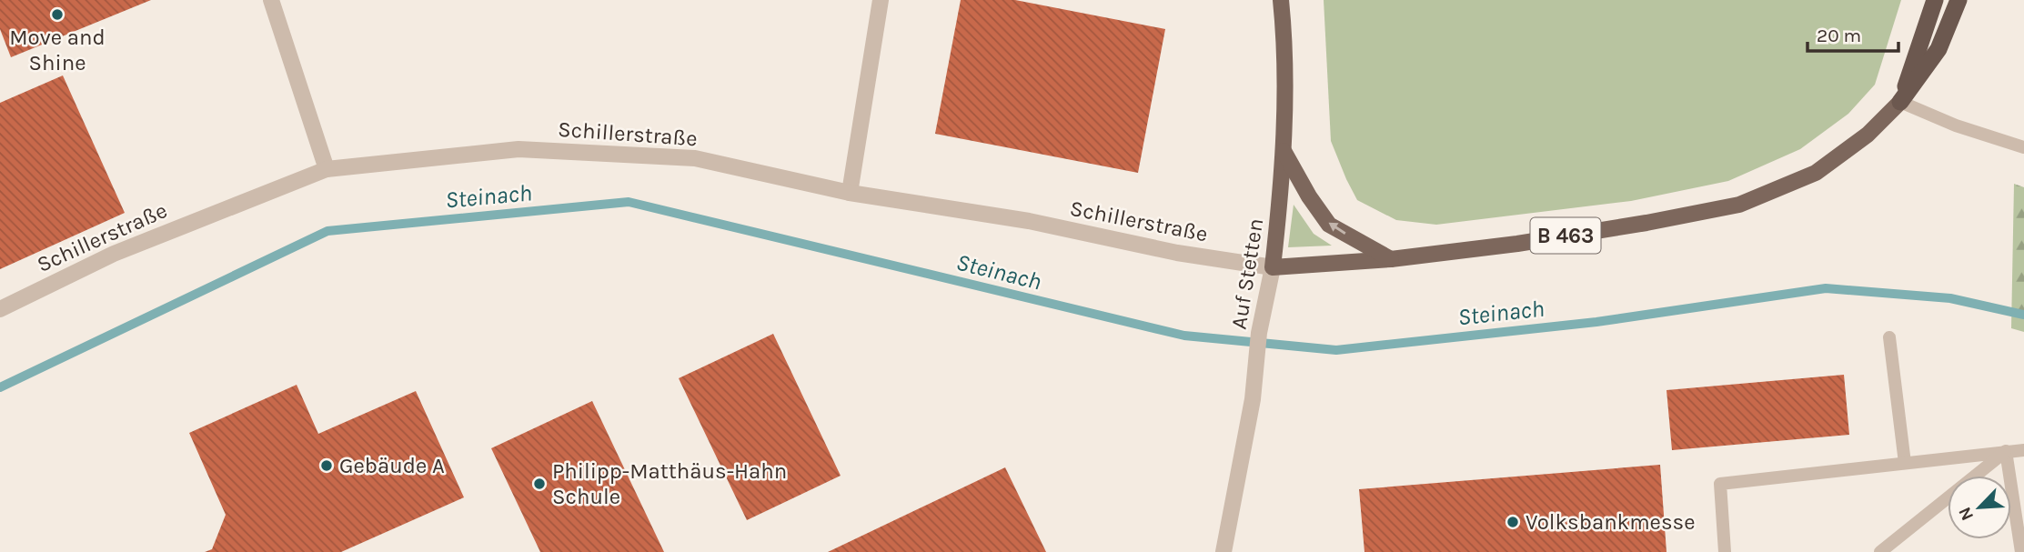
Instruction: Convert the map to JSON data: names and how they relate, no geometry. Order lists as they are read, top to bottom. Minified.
{"streets":{"highway":["B 463"],"main road":["Auf Stetten"],"street":["Schillerstraße"]},"crossings":[["Schillerstraße","B 463"],["Schillerstraße","Auf Stetten"],["B 463","Auf Stetten"]],"water":["Steinach"],"places":["Move and Shine","Gebäude A","Philipp-Matthäus-Hahn Schule","Volksbankmesse"],"scale_bar":"20 m","north":"bottom left"}
